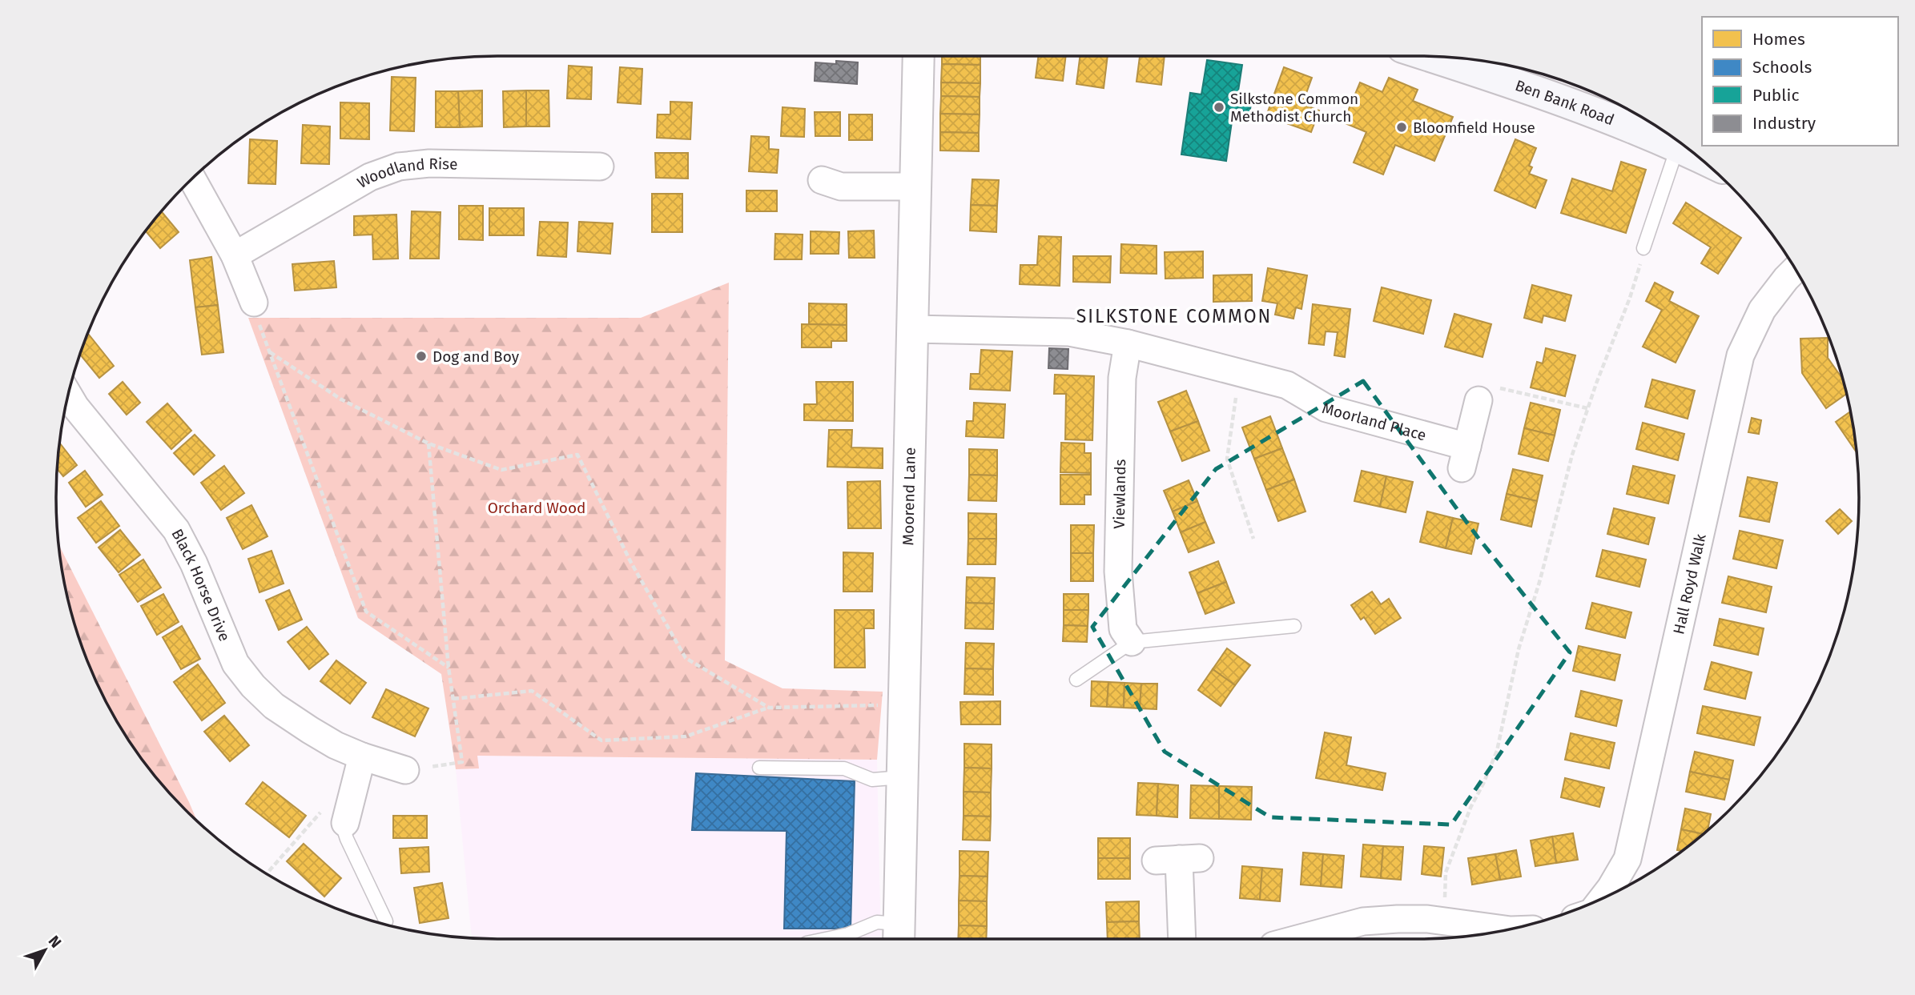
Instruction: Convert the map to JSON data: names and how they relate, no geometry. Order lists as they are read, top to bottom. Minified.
{"streets":{"main road":["Ben Bank Road"],"street":["Woodland Rise","Moorland Place","Viewlands","Moorend Lane","Hall Royd Walk","Black Horse Drive"]},"districts":["SILKSTONE COMMON"],"parks":["Orchard Wood"],"places":["Silkstone Common Methodist Church","Bloomfield House","Dog and Boy"],"legend":["Homes","Schools","Public","Industry"],"north":"top right"}
